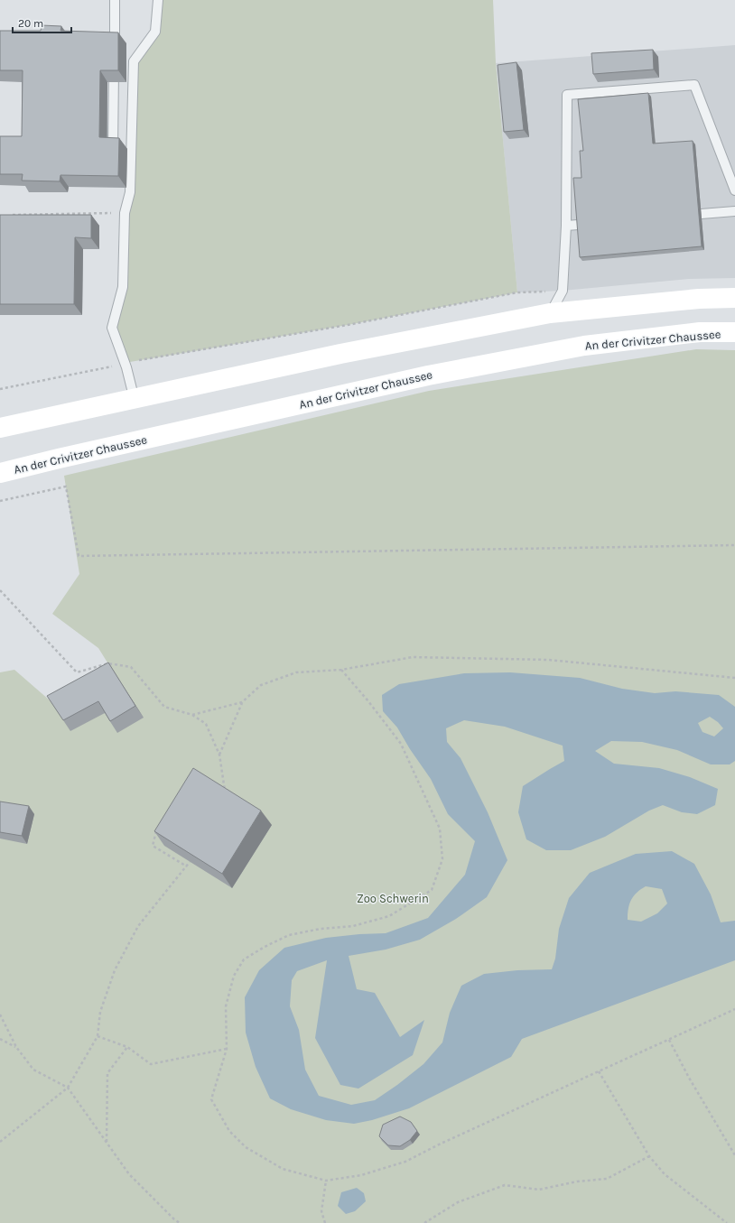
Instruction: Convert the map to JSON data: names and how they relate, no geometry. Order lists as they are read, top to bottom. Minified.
{"streets":{"street":["An der Crivitzer Chaussee"]},"parks":["Zoo Schwerin"],"scale_bar":"20 m"}
